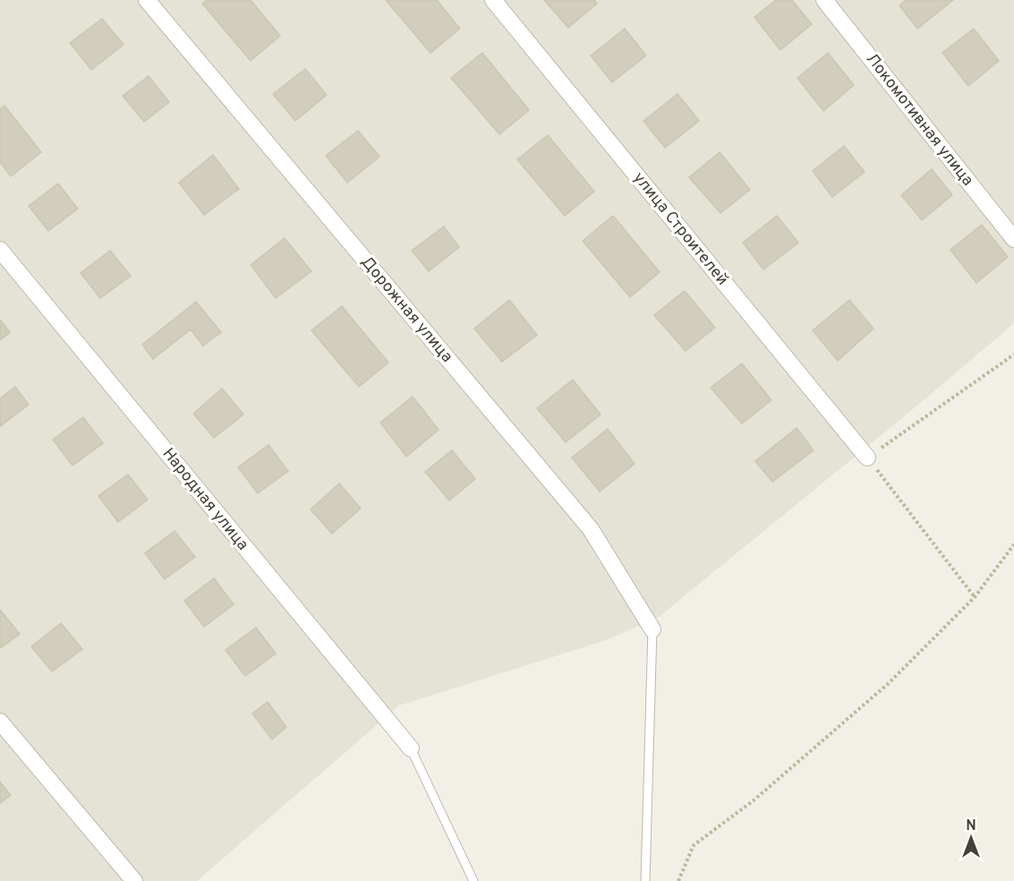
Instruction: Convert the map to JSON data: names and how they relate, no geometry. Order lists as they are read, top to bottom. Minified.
{"streets":{"street":["Локомотивная улица","улица Строителей","Дорожная улица","Народная улица"]},"north":"top"}
